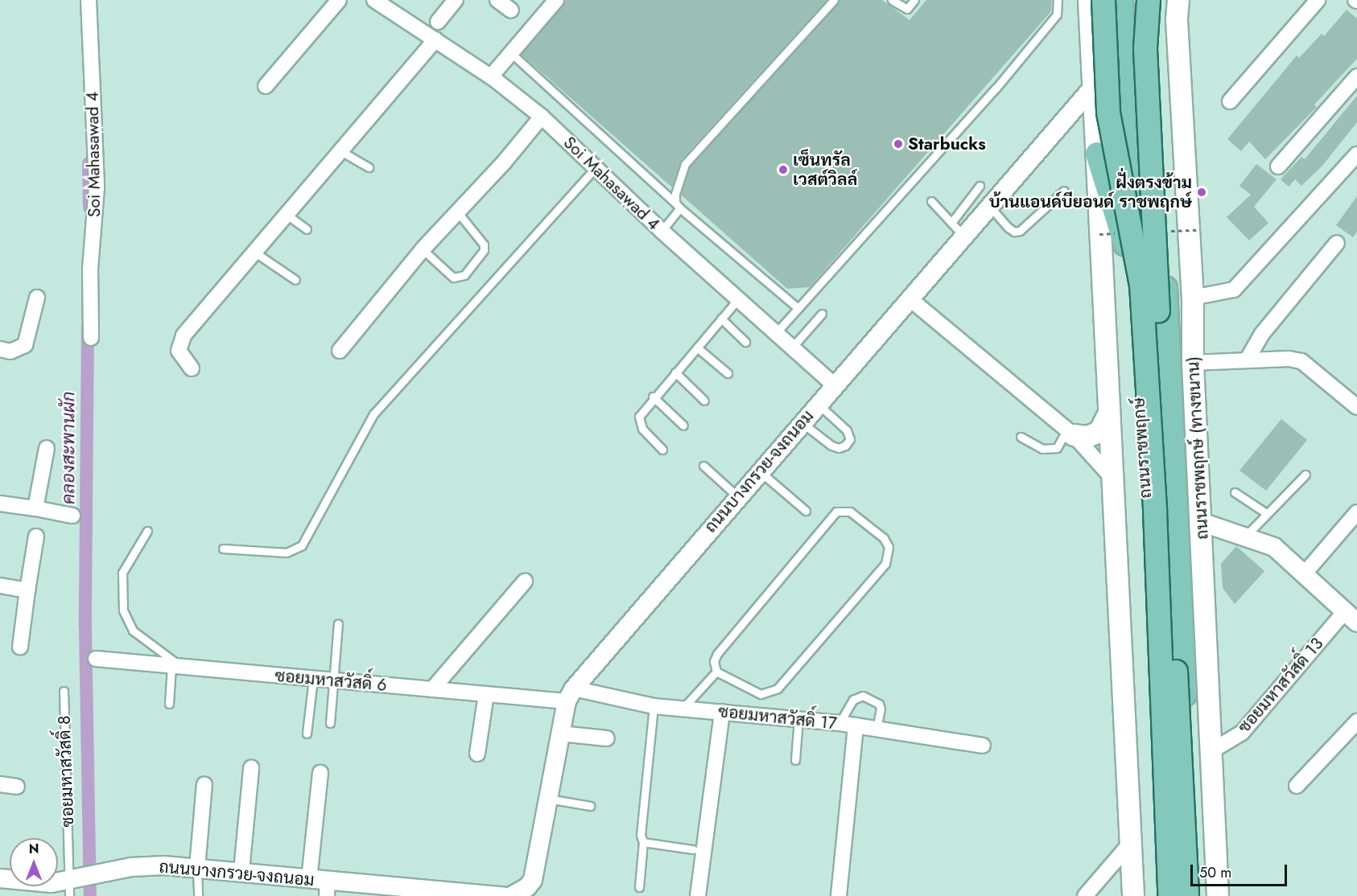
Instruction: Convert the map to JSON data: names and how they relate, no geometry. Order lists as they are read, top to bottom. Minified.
{"streets":{"main road":["ถนนราชพฤกษ์","ถนนราชพฤกษ์ (ทางขนาน)"],"street":["Soi Mahasawad 4","ถนนบางกรวย-จงถนอม","ซอยมหาสวัสดิ์ 6","ซอยมหาสวัสดิ์ 13","ซอยมหาสวัสดิ์ 17"],"lane":["ซอยมหาสวัสดิ์ 8"]},"crossings":[["Soi Mahasawad 4","ถนนบางกรวย-จงถนอม"],["ถนนราชพฤกษ์ (ทางขนาน)","ซอยมหาสวัสดิ์ 13"],["ถนนบางกรวย-จงถนอม","ซอยมหาสวัสดิ์ 6"],["ถนนบางกรวย-จงถนอม","ซอยมหาสวัสดิ์ 17"],["ถนนบางกรวย-จงถนอม","ซอยมหาสวัสดิ์ 8"],["ซอยมหาสวัสดิ์ 6","ซอยมหาสวัสดิ์ 17"]],"water":["คลองสะพานผัก"],"places":["Starbucks","เซ็นทรัล เวสต์วิลล์","ฝั่งตรงข้าม บ้านแอนด์บียอนด์ ราชพฤกษ์"],"scale_bar":"50 m","north":"top"}
